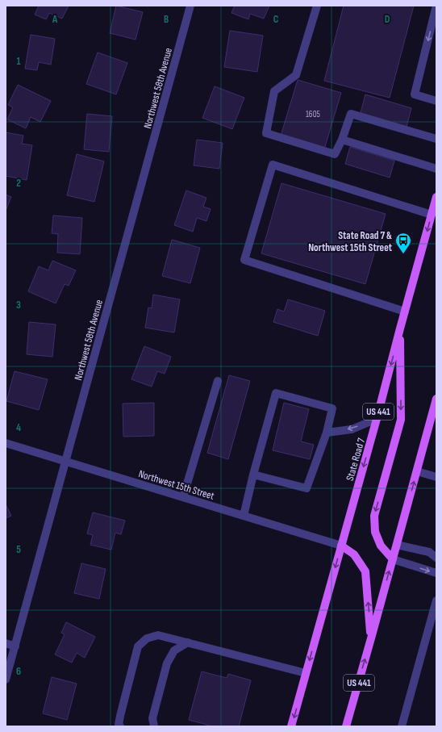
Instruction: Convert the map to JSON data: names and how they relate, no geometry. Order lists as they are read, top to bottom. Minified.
{"streets":{"main road":["US 441","State Road 7"],"street":["Northwest 58th Avenue","Northwest 15th Street"]},"crossings":[["Northwest 58th Avenue","Northwest 15th Street"],["State Road 7","Northwest 15th Street"]],"places":{"bus stop":["State Road 7 & Northwest 15th Street"]},"house_numbers":["1605"],"grid":{"columns":["A","B","C","D"],"rows":["1","2","3","4","5","6"]}}
